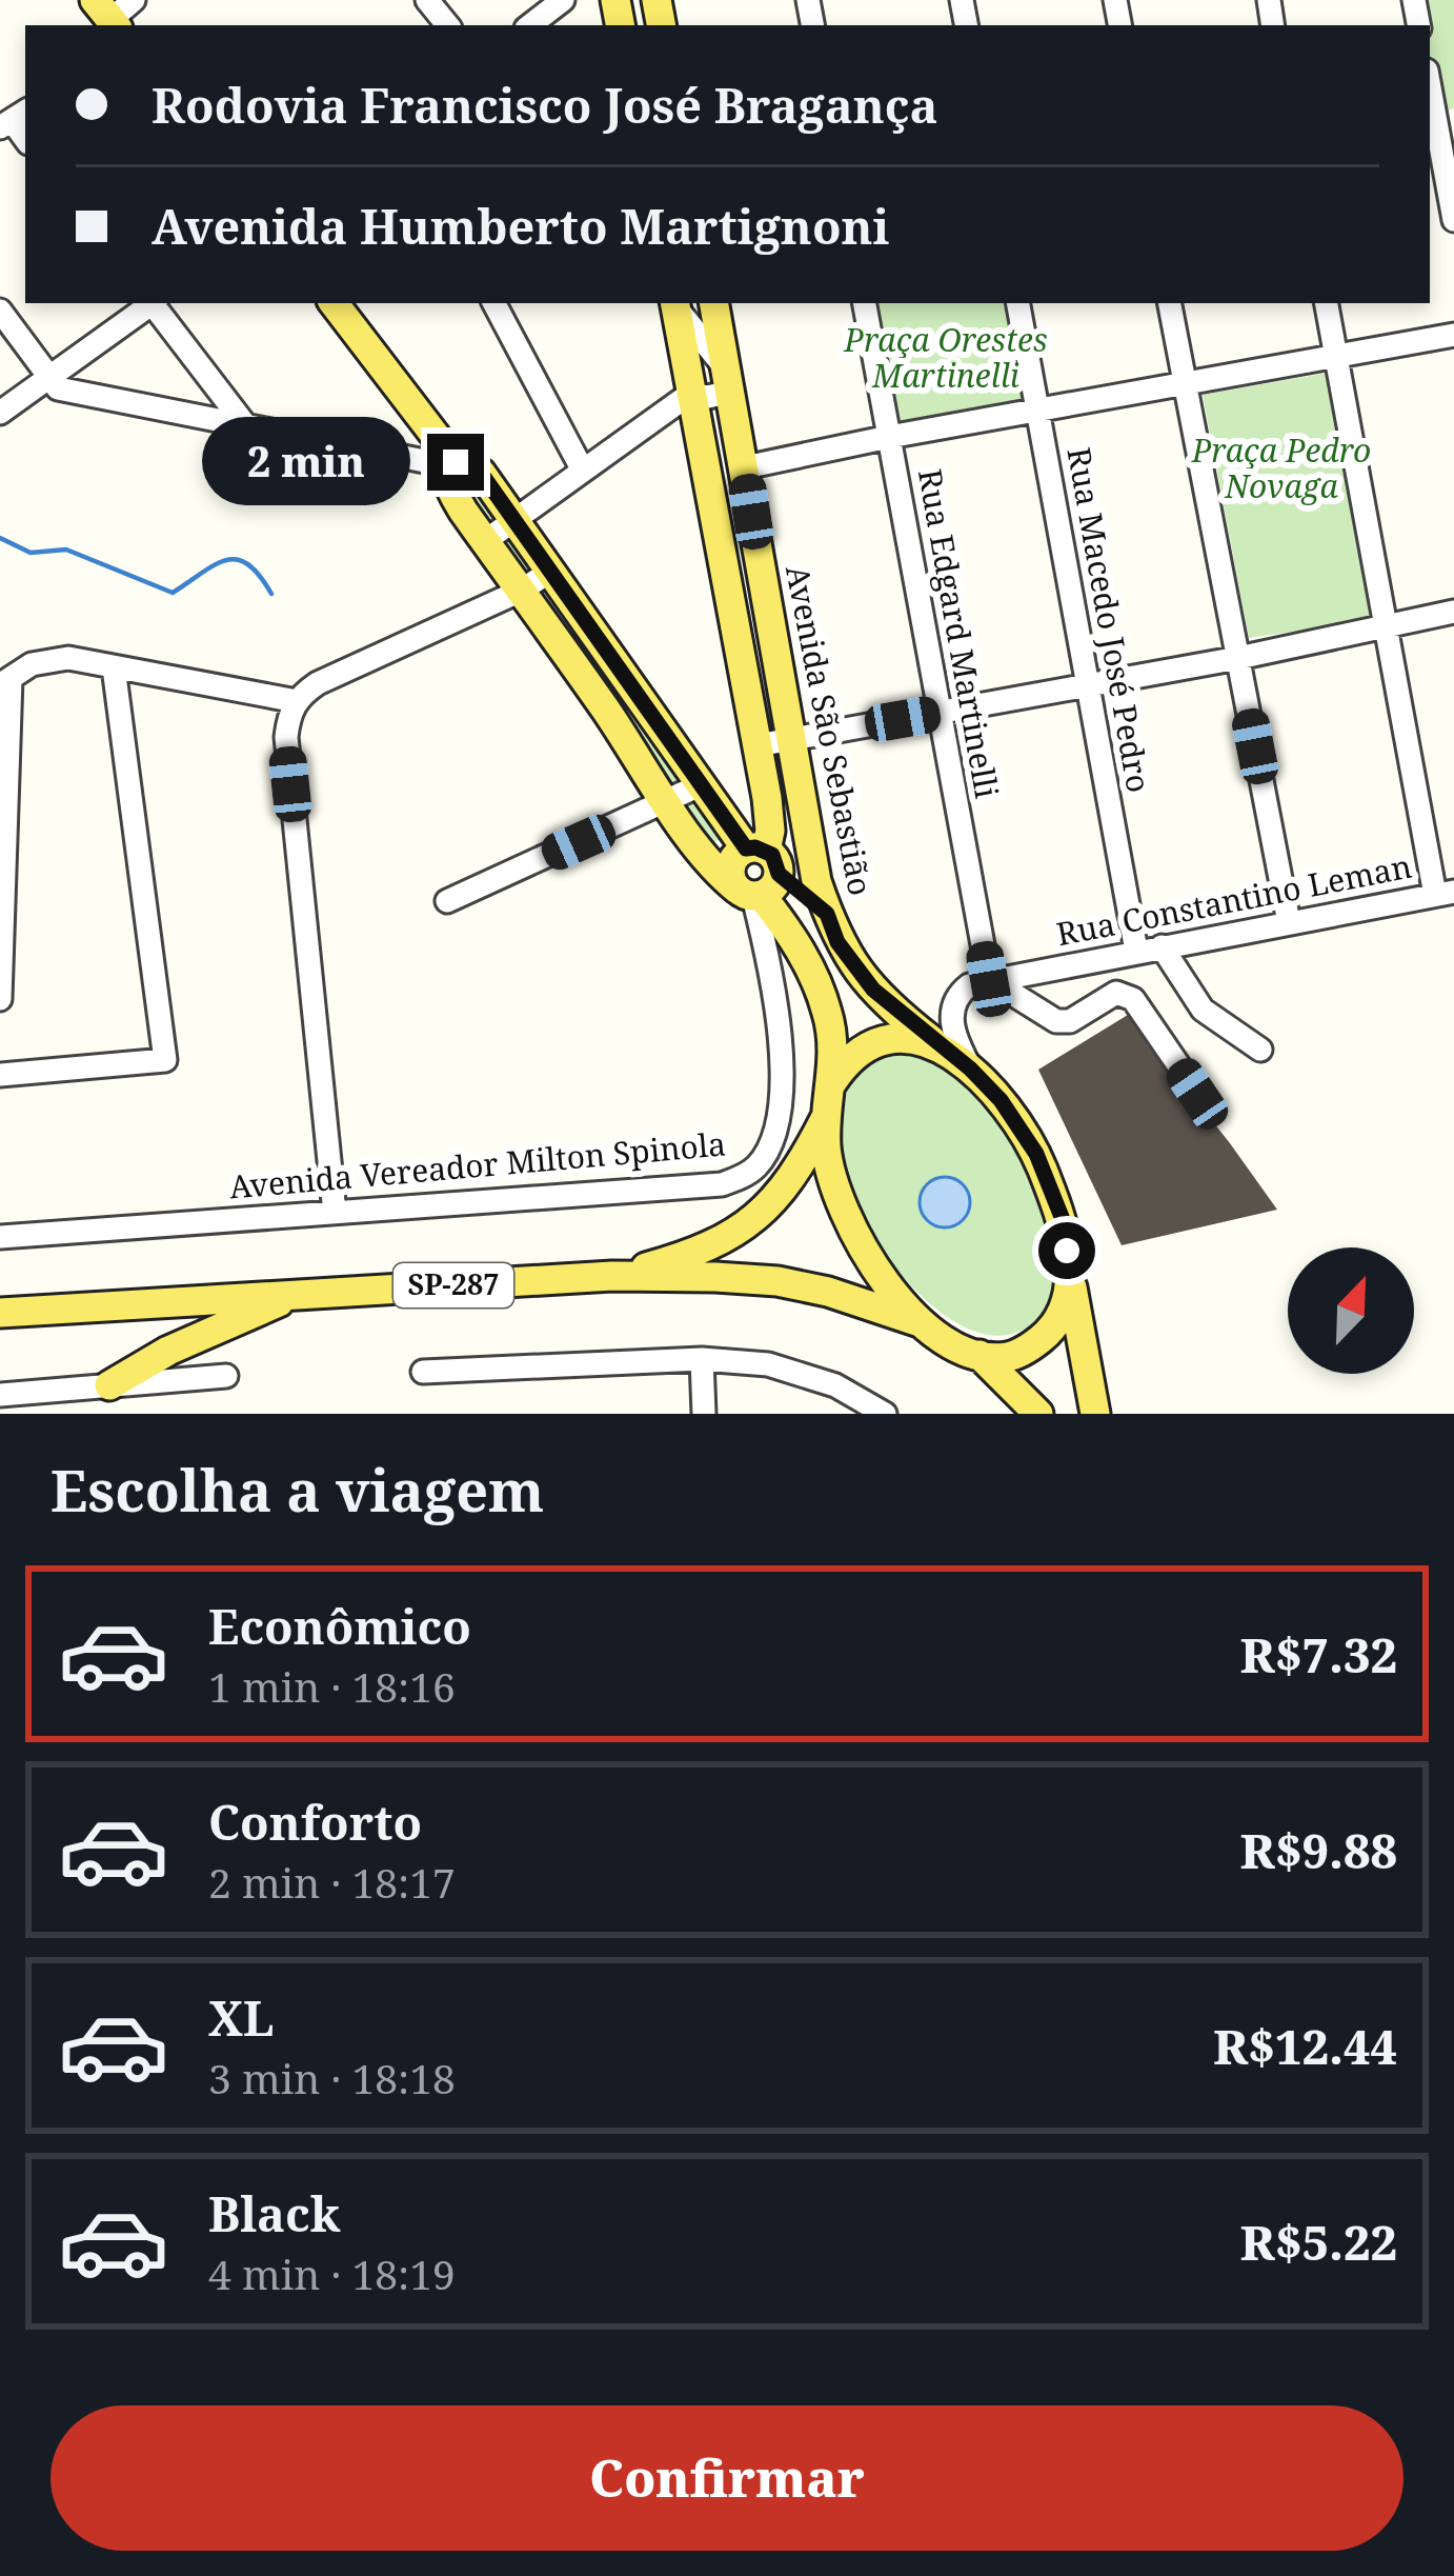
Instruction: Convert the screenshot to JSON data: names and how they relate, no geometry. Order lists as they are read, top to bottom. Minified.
{"streets":{"main road":["Avenida São Sebastião","SP-287"],"street":["Rua Macedo José Pedro","Rua Edgard Martinelli","Rua Constantino Leman","Avenida Vereador Milton Spinola"]},"crossings":[["Rua Macedo José Pedro","Rua Constantino Leman"],["Rua Edgard Martinelli","Rua Constantino Leman"],["Avenida São Sebastião","SP-287"]],"parks":["Praça Orestes Martinelli","Praça Pedro Novaga"],"north":"top right","page":{"banner":["Rodovia Francisco José Bragança","Avenida Humberto Martignoni"],"bubble":"2 min","heading":"Escolha a viagem","list":[{"name":"Econômico","note":"1 min · 18:16","value":"R$7.32"},{"name":"Conforto","note":"2 min · 18:17","value":"R$9.88"},{"name":"XL","note":"3 min · 18:18","value":"R$12.44"},{"name":"Black","note":"4 min · 18:19","value":"R$5.22"}],"buttons":"Confirmar"}}
